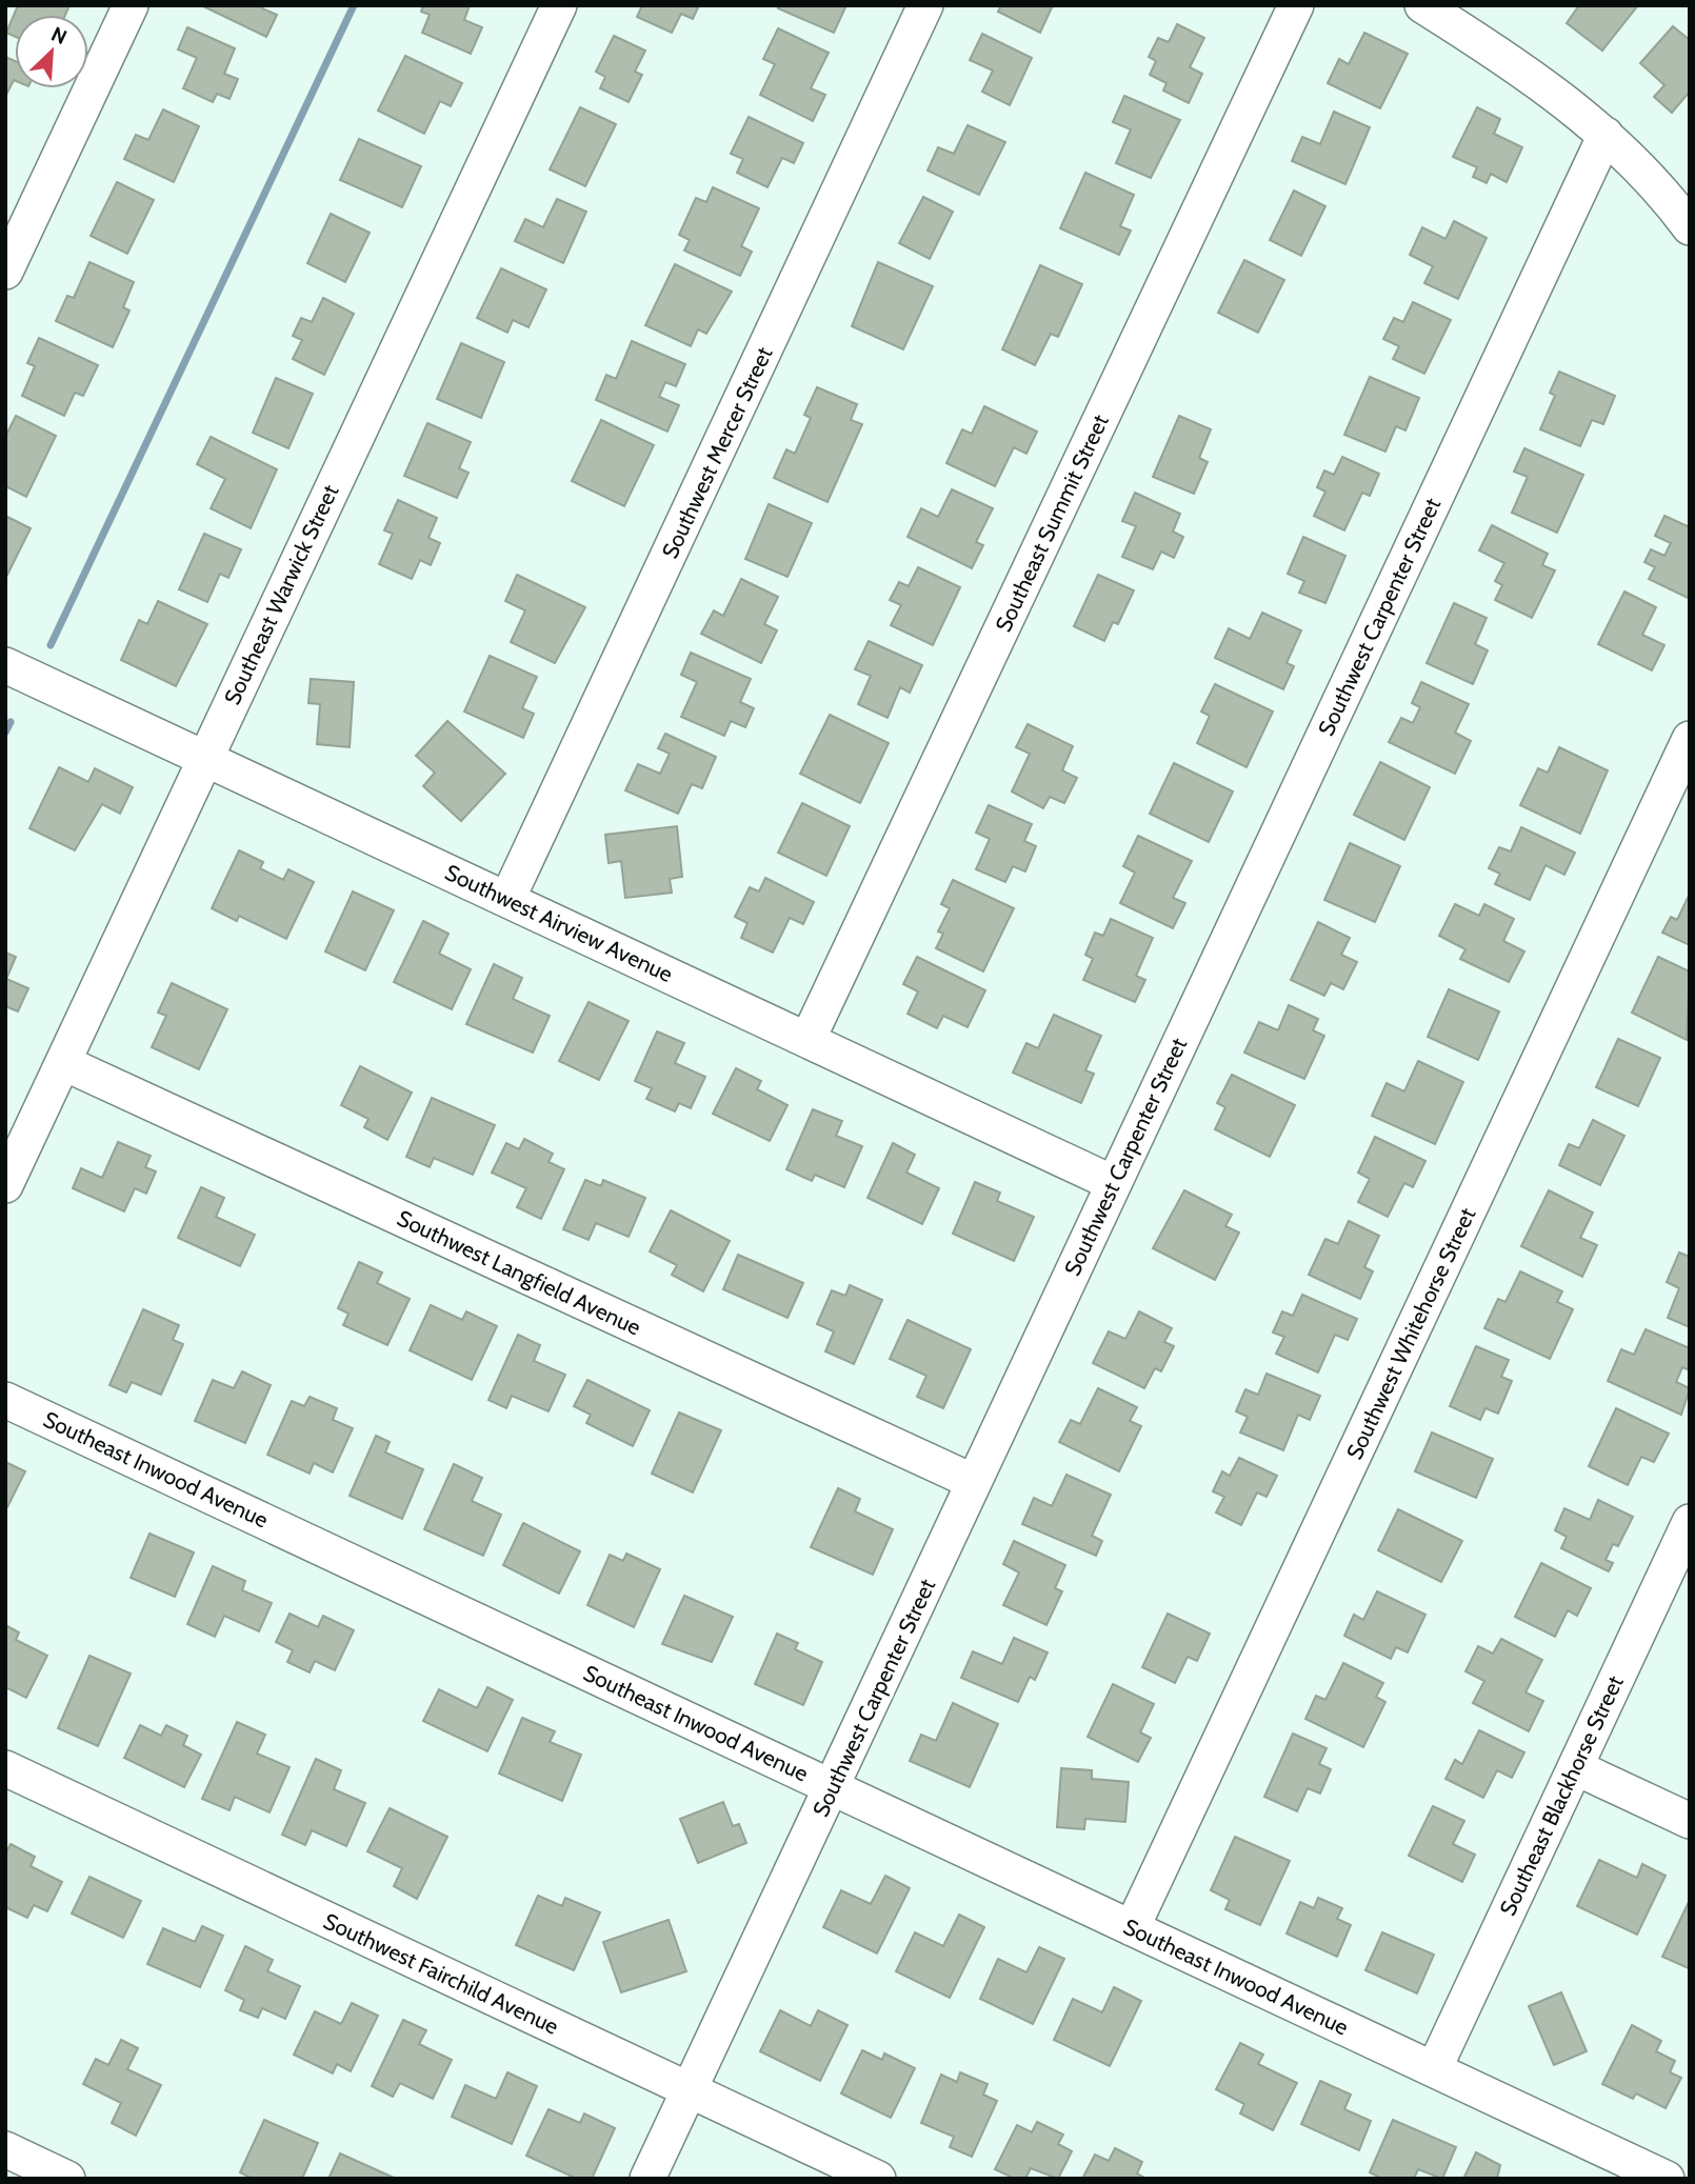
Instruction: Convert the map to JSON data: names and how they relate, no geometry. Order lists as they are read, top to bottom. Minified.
{"streets":{"street":["Southwest Mercer Street","Southeast Summit Street","Southeast Warwick Street","Southwest Carpenter Street","Southwest Airview Avenue","Southwest Langfield Avenue","Southwest Whitehorse Street","Southeast Inwood Avenue","Southeast Blackhorse Street","Southwest Fairchild Avenue"]},"crossings":[["Southwest Mercer Street","Southwest Airview Avenue"],["Southeast Summit Street","Southwest Airview Avenue"],["Southeast Warwick Street","Southwest Airview Avenue"],["Southeast Warwick Street","Southwest Langfield Avenue"],["Southwest Carpenter Street","Southwest Airview Avenue"],["Southwest Carpenter Street","Southwest Langfield Avenue"],["Southwest Carpenter Street","Southeast Inwood Avenue"],["Southwest Carpenter Street","Southwest Fairchild Avenue"],["Southwest Whitehorse Street","Southeast Inwood Avenue"],["Southeast Inwood Avenue","Southeast Blackhorse Street"]],"north":"top right"}
